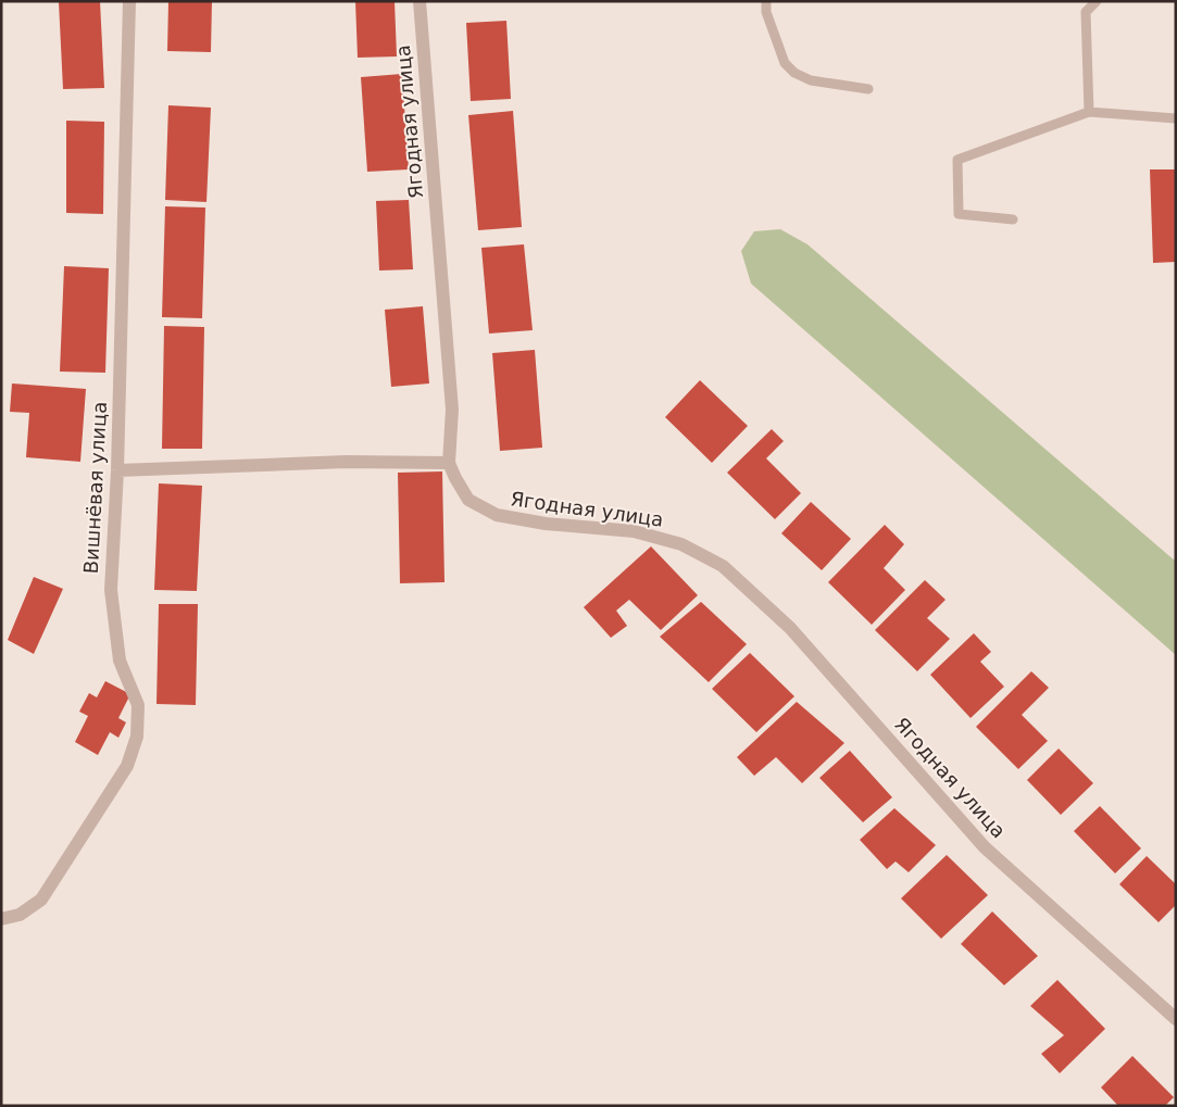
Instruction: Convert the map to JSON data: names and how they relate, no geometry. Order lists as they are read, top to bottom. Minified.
{"streets":{"street":["Ягодная улица","Вишнёвая улица"]}}
